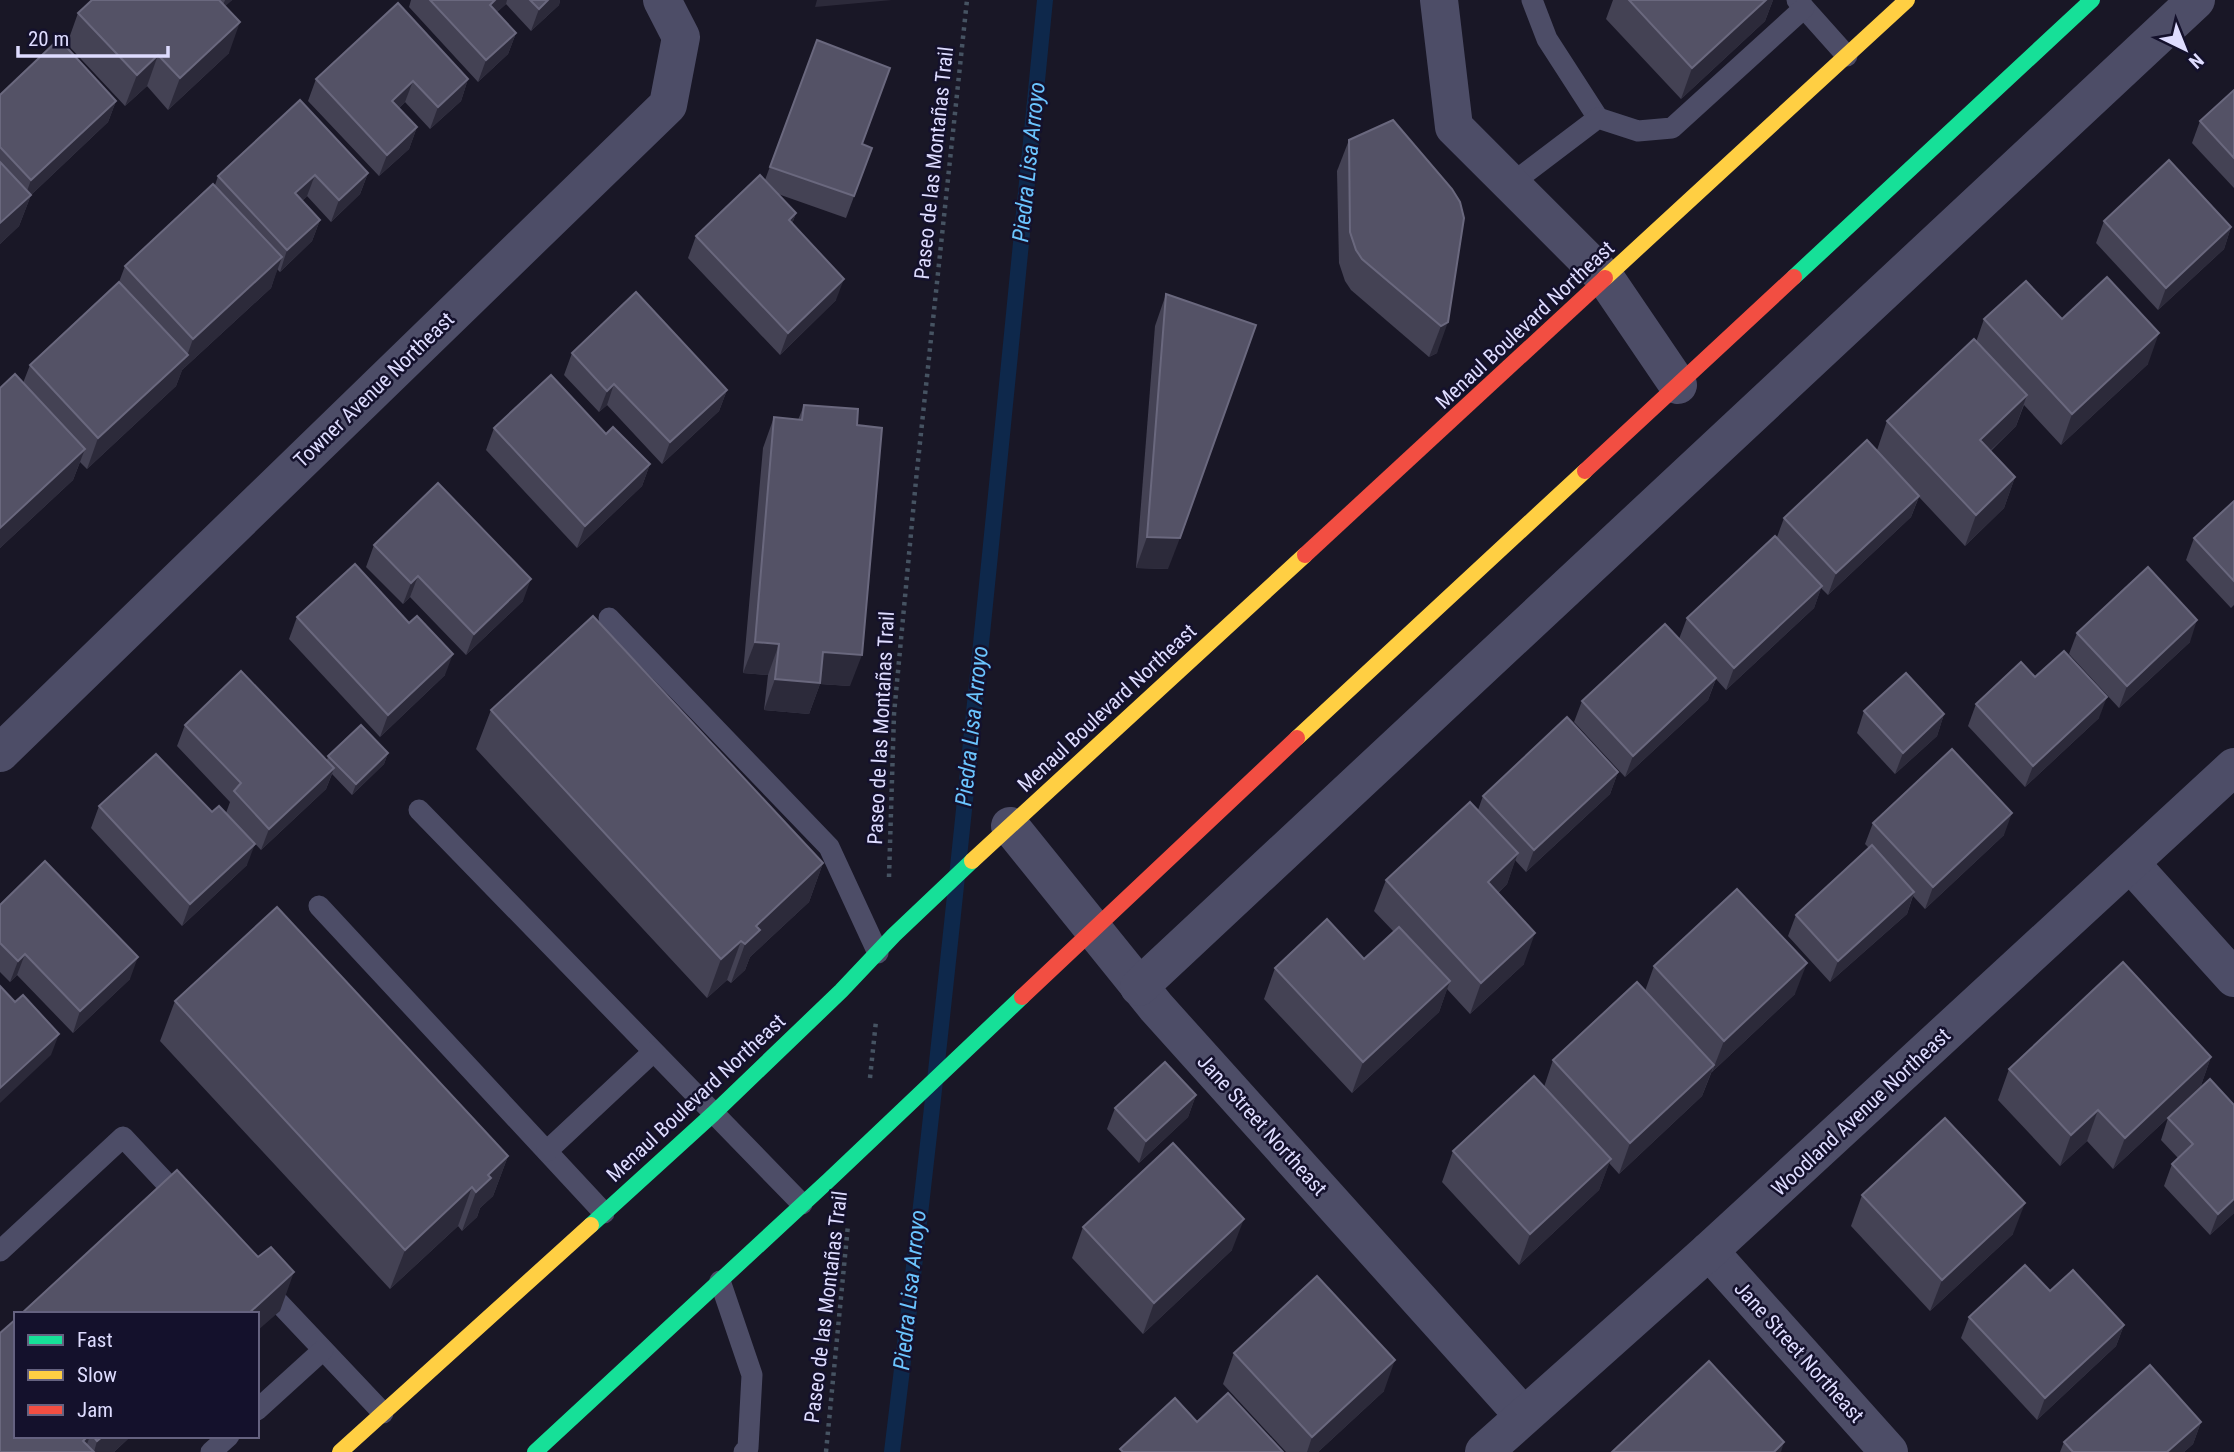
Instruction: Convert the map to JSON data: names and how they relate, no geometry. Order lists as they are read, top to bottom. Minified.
{"streets":{"main road":["Menaul Boulevard Northeast"],"street":["Towner Avenue Northeast","Woodland Avenue Northeast","Jane Street Northeast"],"path":["Paseo de las Montañas Trail"]},"crossings":[["Menaul Boulevard Northeast","Jane Street Northeast"],["Woodland Avenue Northeast","Jane Street Northeast"]],"water":["Piedra Lisa Arroyo"],"legend":["Fast","Slow","Jam"],"scale_bar":"20 m","north":"bottom right"}
